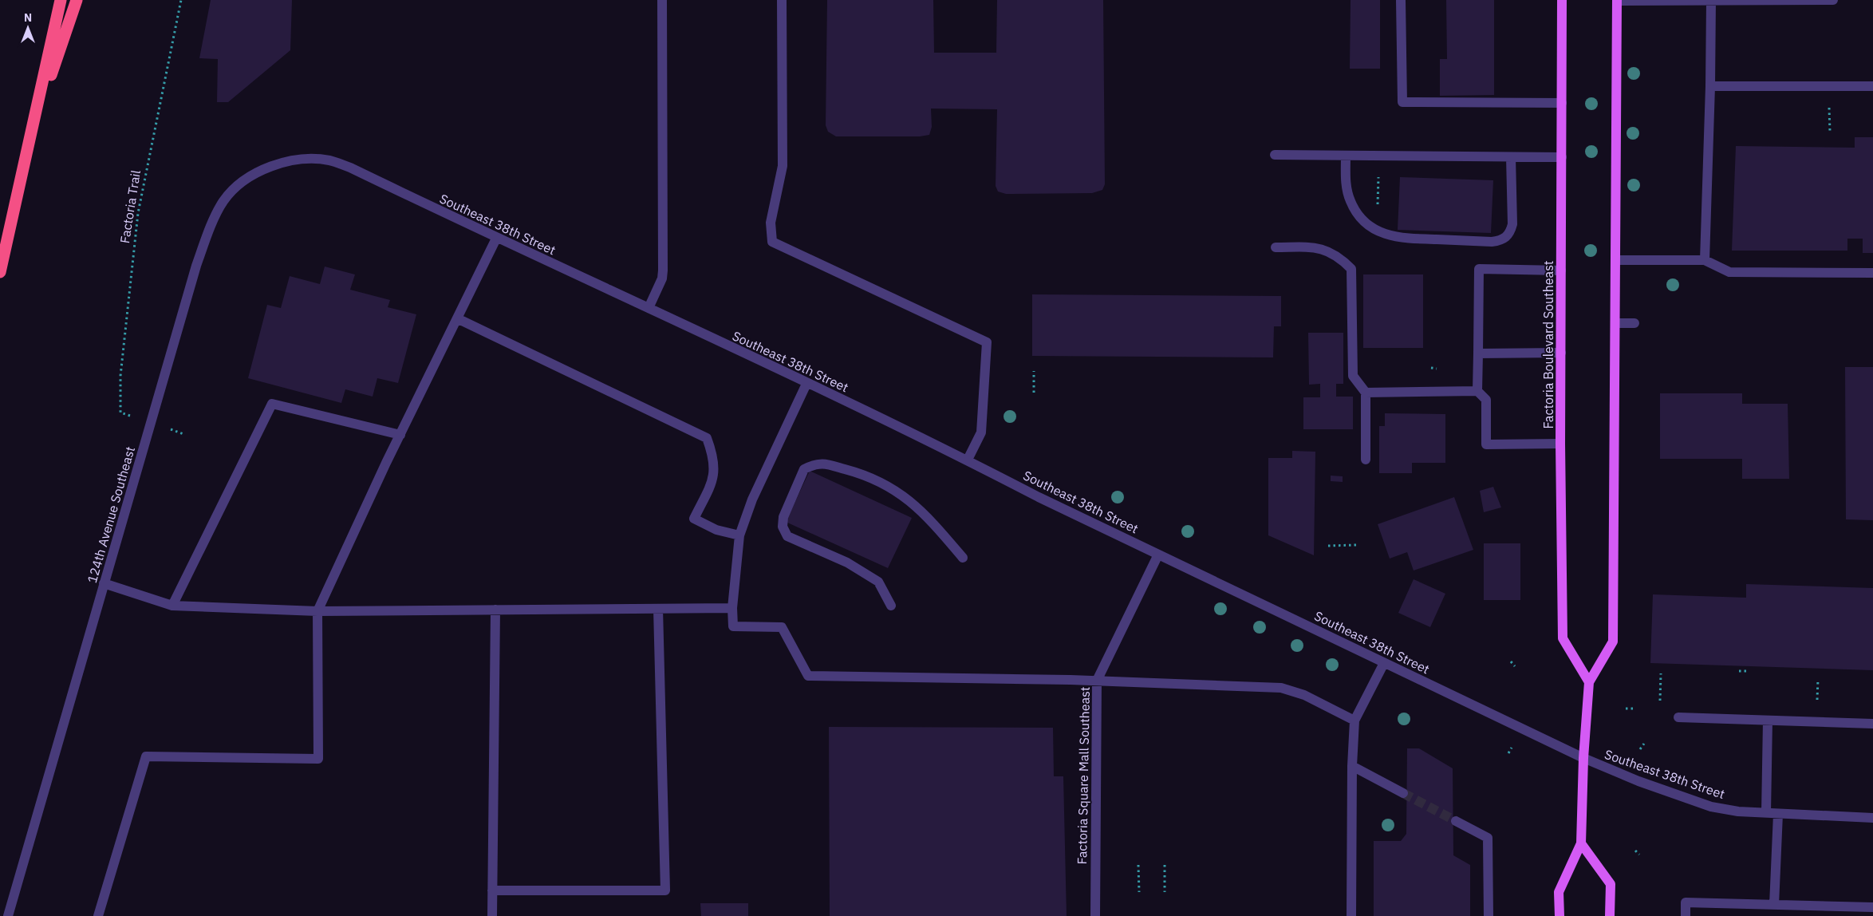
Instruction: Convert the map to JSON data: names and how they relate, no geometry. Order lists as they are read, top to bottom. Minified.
{"streets":{"main road":["Factoria Boulevard Southeast"],"street":["Southeast 38th Street","124th Avenue Southeast","Factoria Square Mall Southeast"],"path":["Factoria Trail"]},"crossings":[["Southeast 38th Street","124th Avenue Southeast"],["Southeast 38th Street","Factoria Square Mall Southeast"]],"north":"top"}
